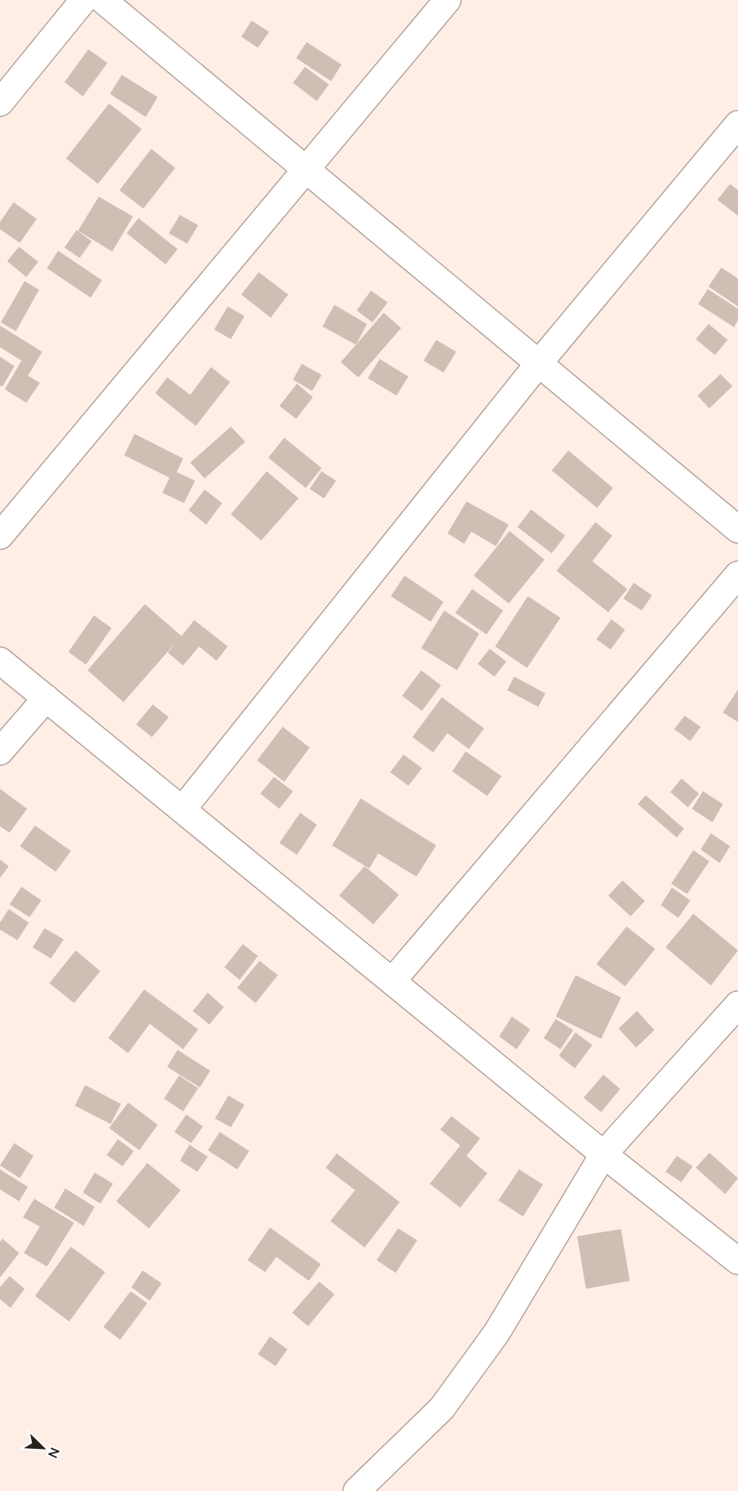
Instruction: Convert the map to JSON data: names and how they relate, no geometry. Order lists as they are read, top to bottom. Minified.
{"north":"bottom right"}
